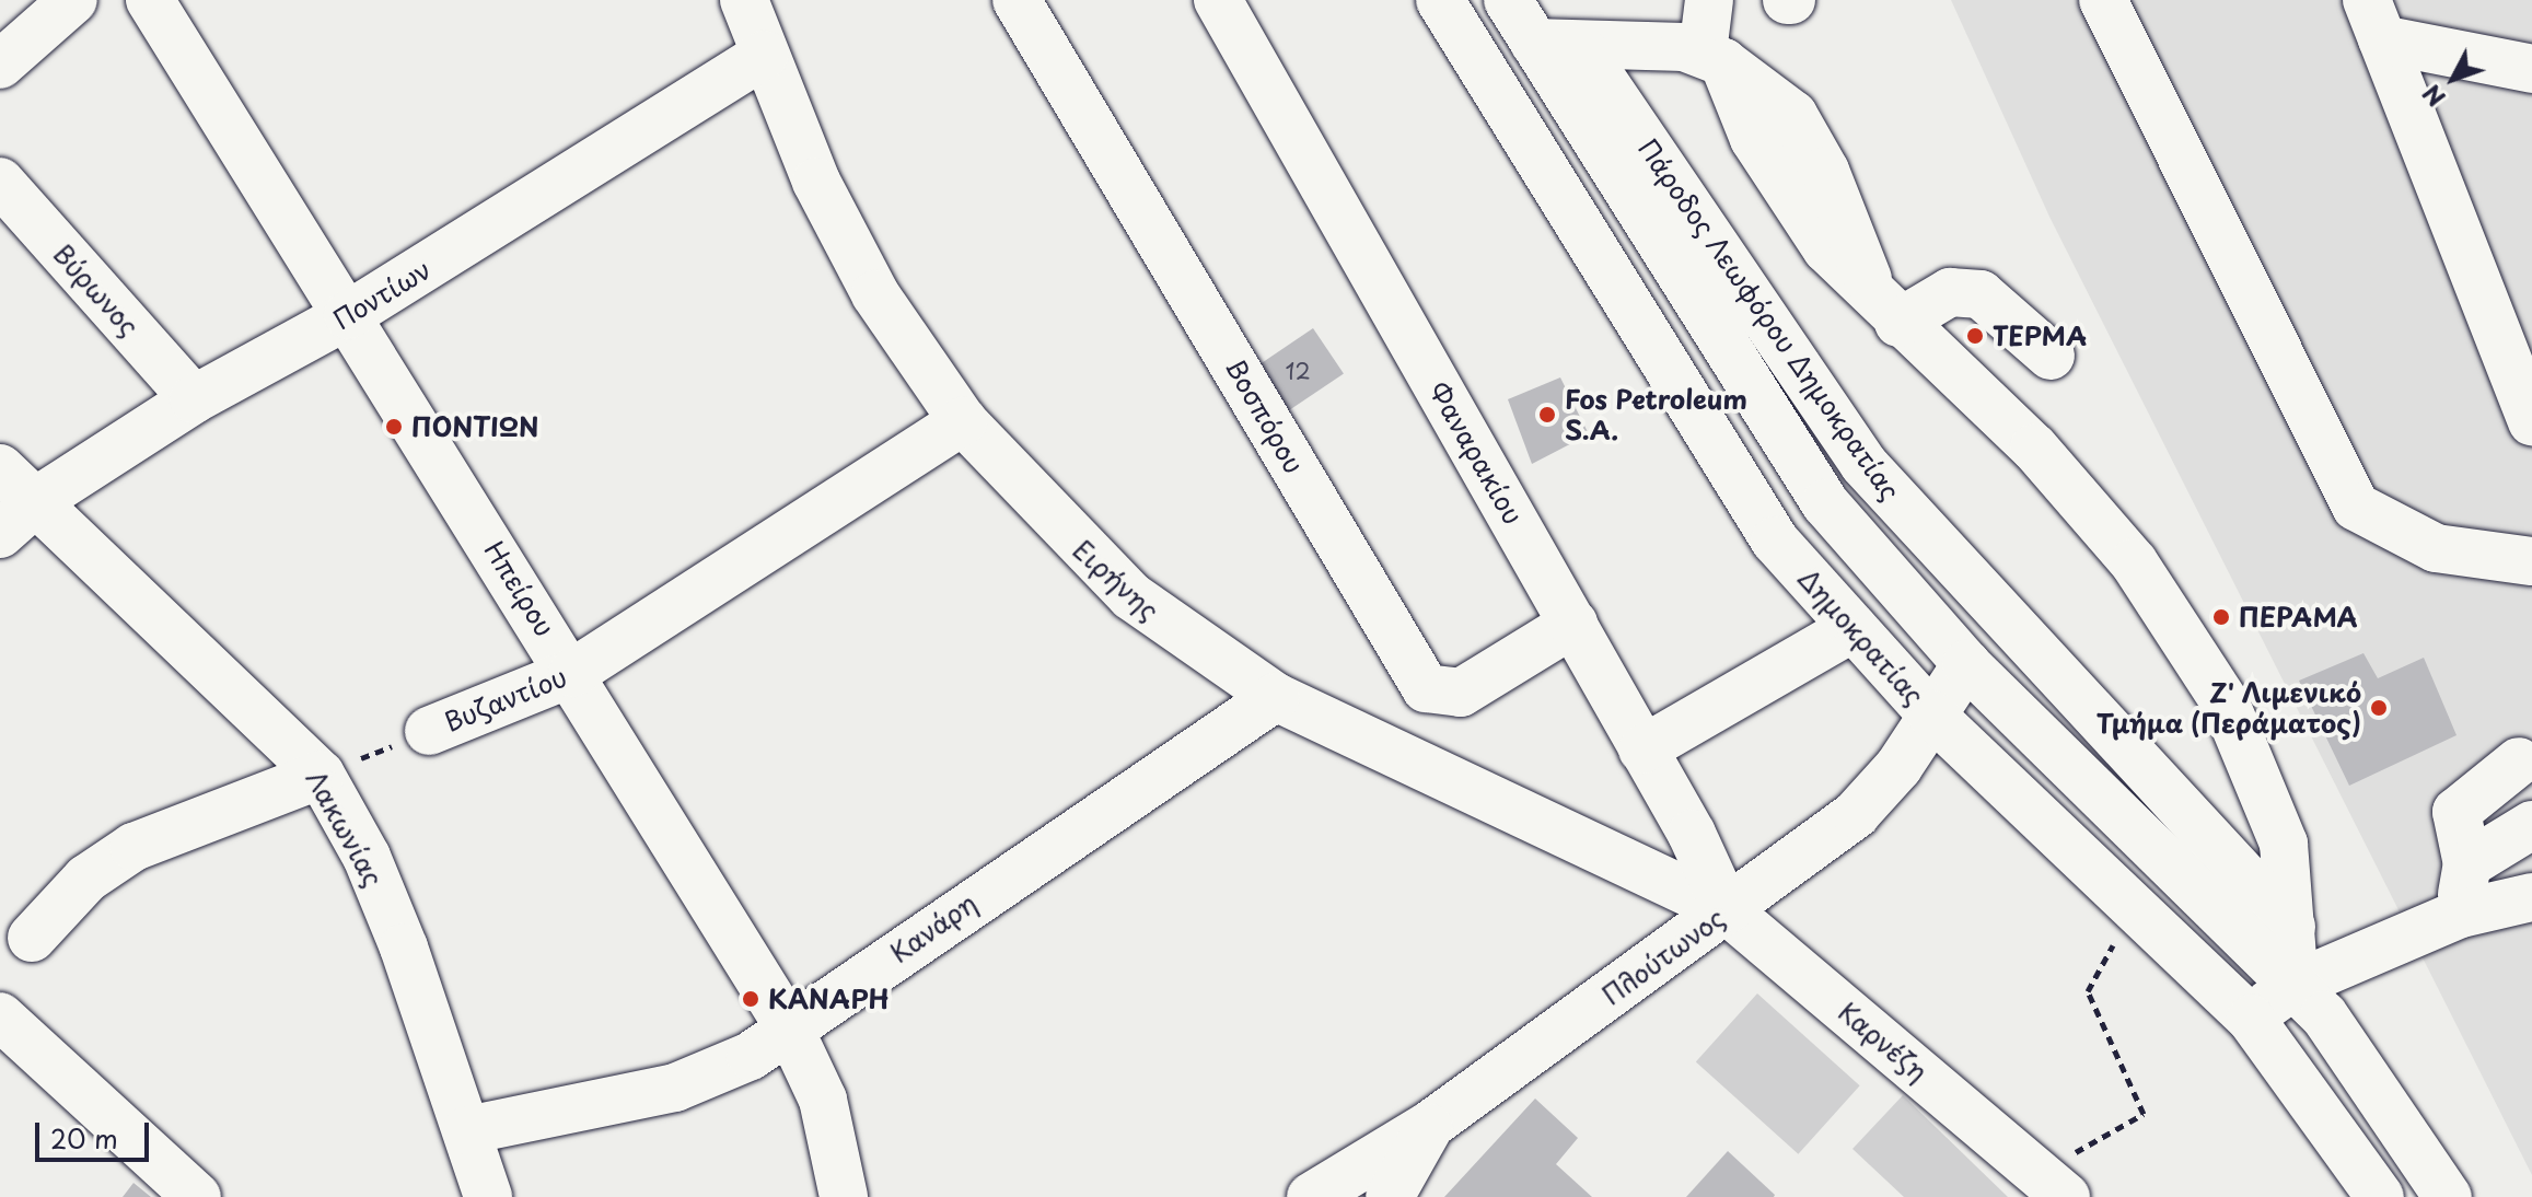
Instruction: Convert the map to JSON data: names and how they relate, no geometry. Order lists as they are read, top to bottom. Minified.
{"streets":{"street":["Βύρωνος","Ποντίων","Πάροδος Λεωφόρου Δημοκρατίας","Βοσπόρου","Φαναρακίου","Ειρήνης","Ηπείρου","Δημοκρατίας","Βυζαντίου","Λακωνίας","Κανάρη","Πλούτωνος","Καρνέζη"]},"crossings":[["Βύρωνος","Ποντίων"],["Ποντίων","Ειρήνης"],["Ποντίων","Ηπείρου"],["Ποντίων","Λακωνίας"],["Βοσπόρου","Φαναρακίου"],["Φαναρακίου","Ειρήνης"],["Φαναρακίου","Πλούτωνος"],["Φαναρακίου","Καρνέζη"],["Ειρήνης","Βυζαντίου"],["Ειρήνης","Κανάρη"],["Ειρήνης","Πλούτωνος"],["Ειρήνης","Καρνέζη"],["Ηπείρου","Βυζαντίου"],["Ηπείρου","Κανάρη"],["Δημοκρατίας","Πλούτωνος"],["Βυζαντίου","Λακωνίας"],["Λακωνίας","Κανάρη"],["Πλούτωνος","Καρνέζη"]],"places":["ΤΕΡΜΑ","Fos Petroleum S.A.","ΠΟΝΤΙΩΝ","ΠΕΡΑΜΑ","Ζ' Λιμενικό Τμήμα (Περάματος)","ΚΑΝΑΡΗ"],"house_numbers":["12"],"scale_bar":"20 m","north":"bottom left"}
